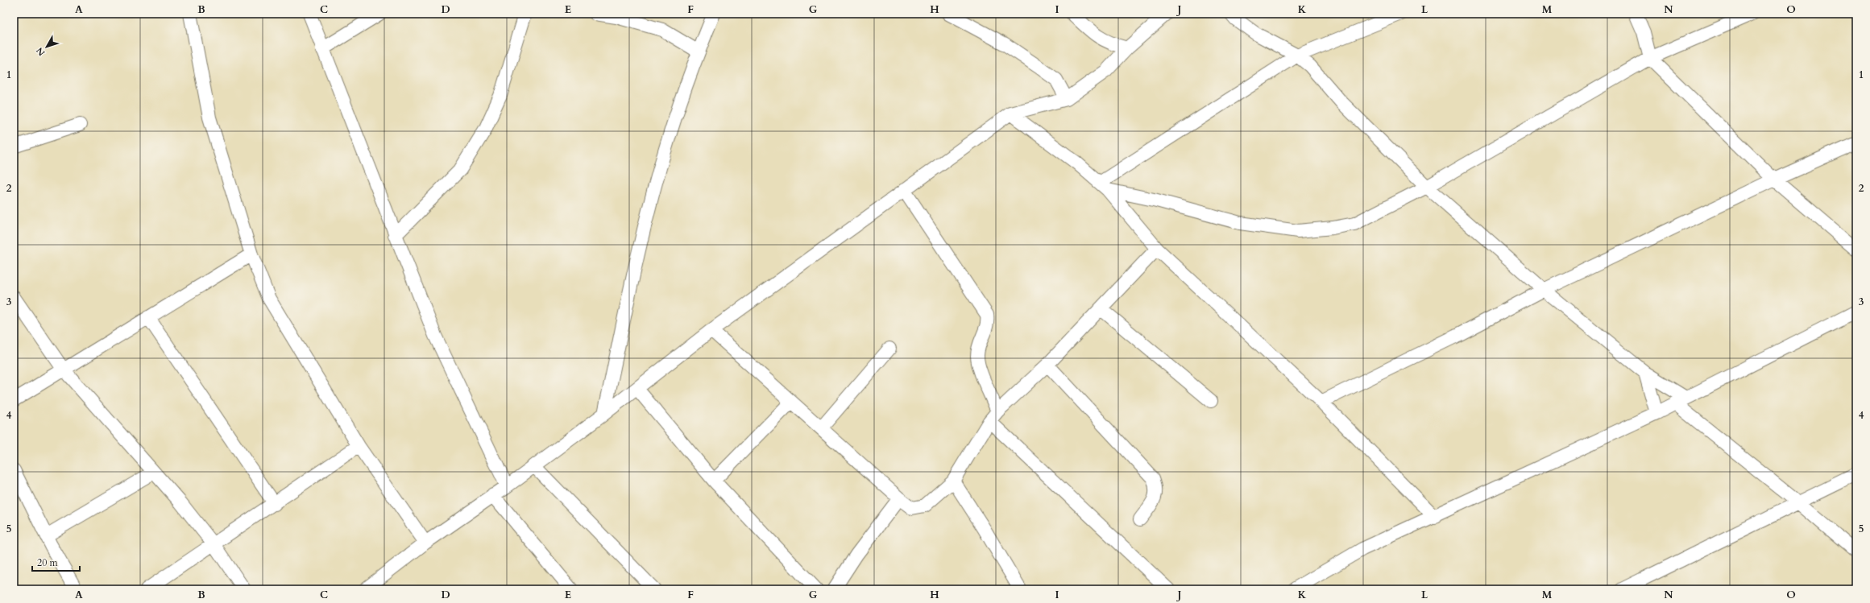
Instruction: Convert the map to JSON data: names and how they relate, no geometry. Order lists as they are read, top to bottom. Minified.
{"scale_bar":"20 m","north":"bottom left","grid":{"columns":["A","B","C","D","E","F","G","H","I","J","K","L","M","N","O"],"rows":["1","2","3","4","5"]}}
